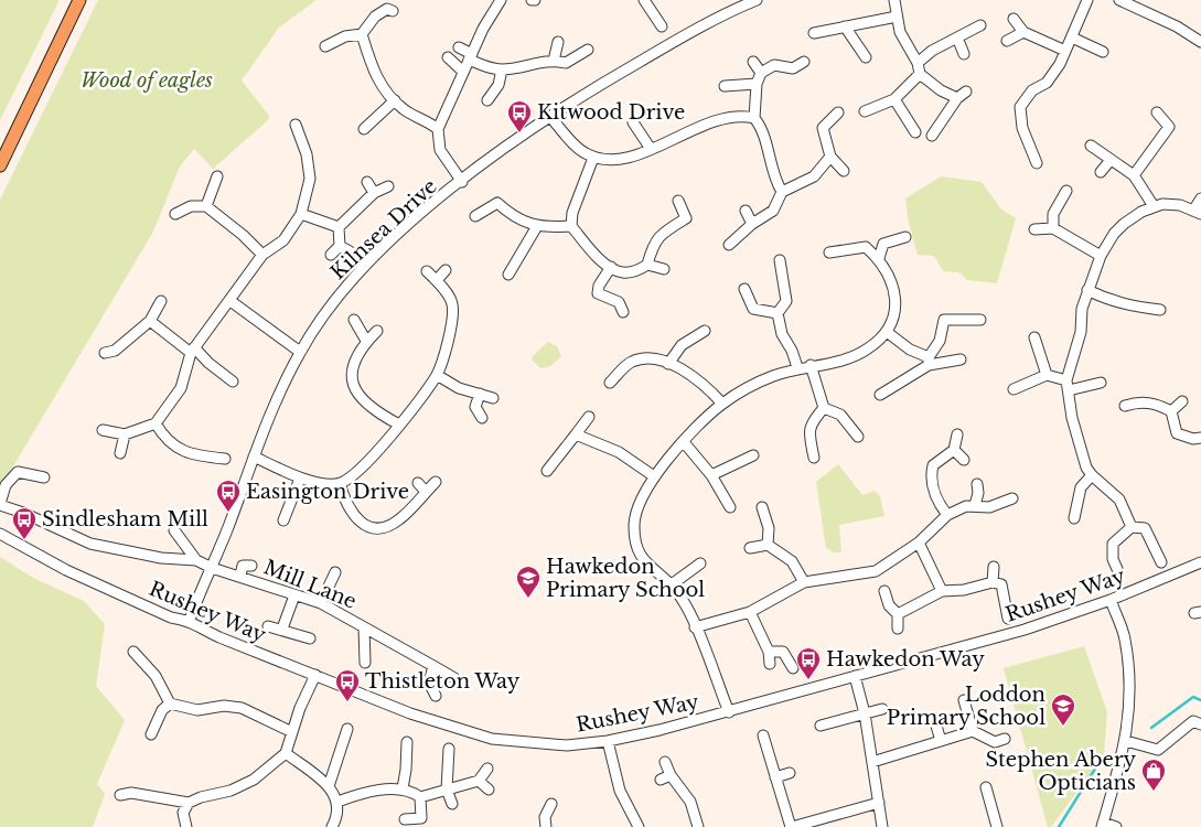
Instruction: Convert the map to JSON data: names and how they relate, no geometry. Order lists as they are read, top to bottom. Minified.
{"streets":{"street":["Kilnsea Drive","Mill Lane","Rushey Way"]},"crossings":[["Kilnsea Drive","Mill Lane"],["Kilnsea Drive","Rushey Way"]],"parks":["Wood of eagles"],"places":{"bus stop":["Kitwood Drive","Easington Drive","Sindlesham Mill","Hawkedon Way","Thistleton Way"],"school or university":["Hawkedon Primary School","Loddon Primary School"],"shop":["Stephen Abery Opticians"]}}
